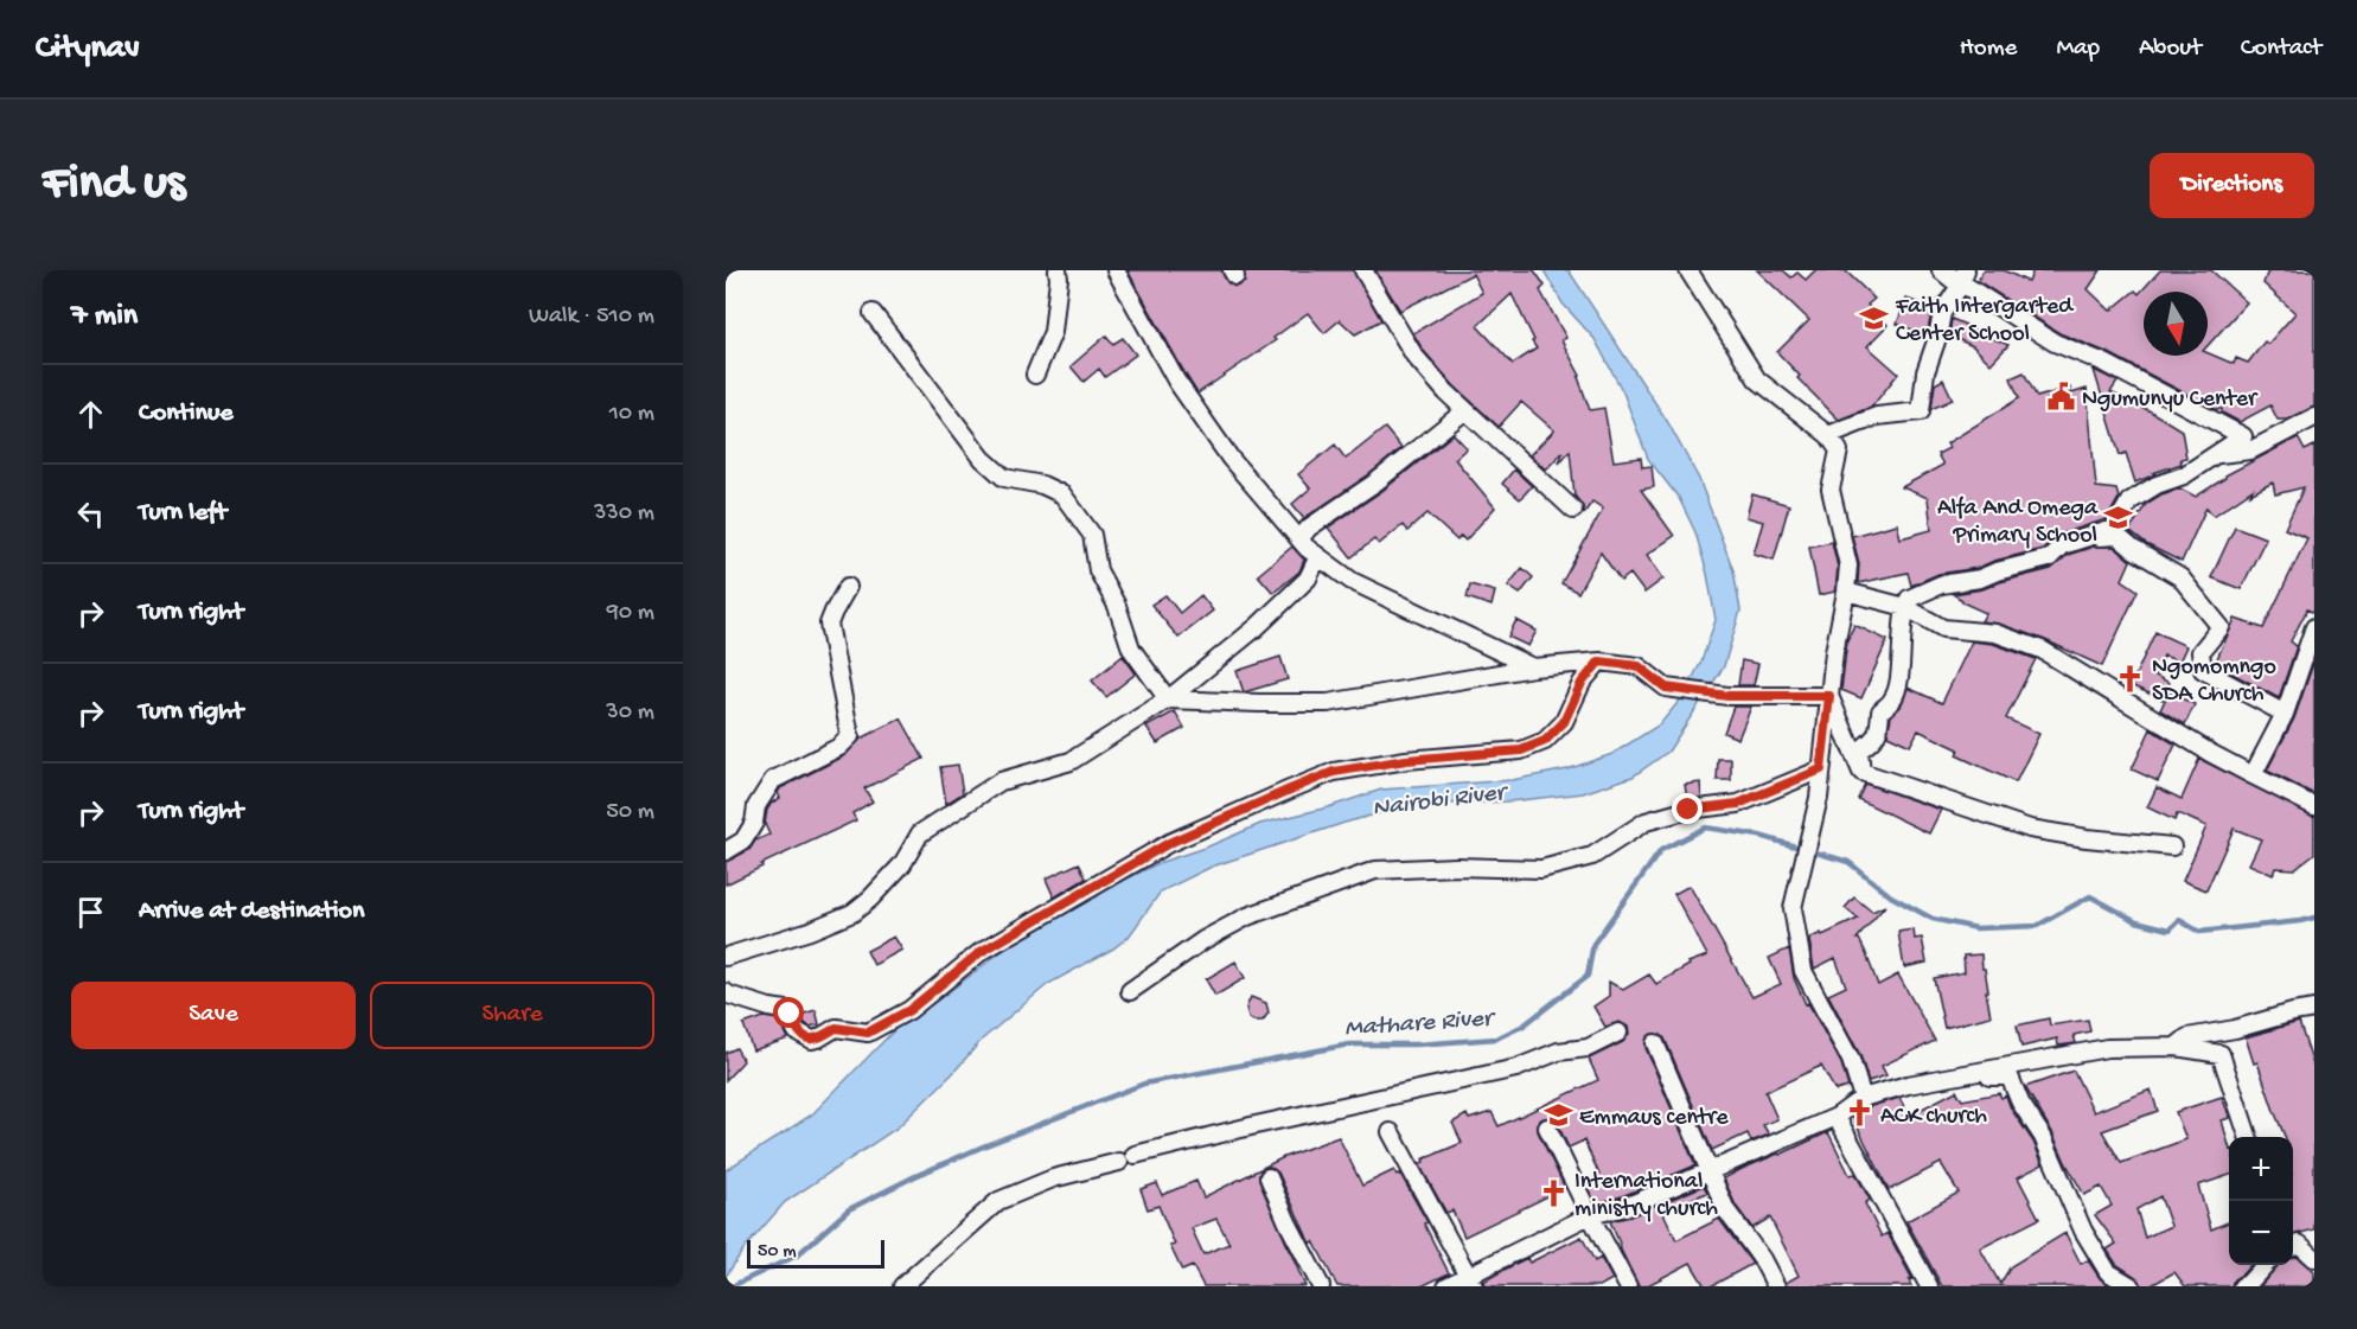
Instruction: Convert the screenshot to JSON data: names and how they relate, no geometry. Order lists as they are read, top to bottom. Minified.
{"water":["Nairobi River","Mathare River"],"places":{"school or university":["Faith Intergarted Center School","Alfa And Omega Primary School","Emmaus centre"],"public building":["Ngumunyu Center"],"church":["Ngomomngo SDA Church","ACK church","International ministry church"]},"scale_bar":"50 m","north":"bottom","page":{"header":"Citynav","nav":["Home","Map","About","Contact"],"buttons":["Directions",["Save","Share"]],"title":"Find us","heading":["7 min","Walk · 510 m"],"list":[["Continue","10 m"],["Turn left","330 m"],["Turn right","90 m"],["Turn right","30 m"],["Turn right","50 m"],"Arrive at destination"],"map_buttons":["+","−"],"scale":"50 m"}}
